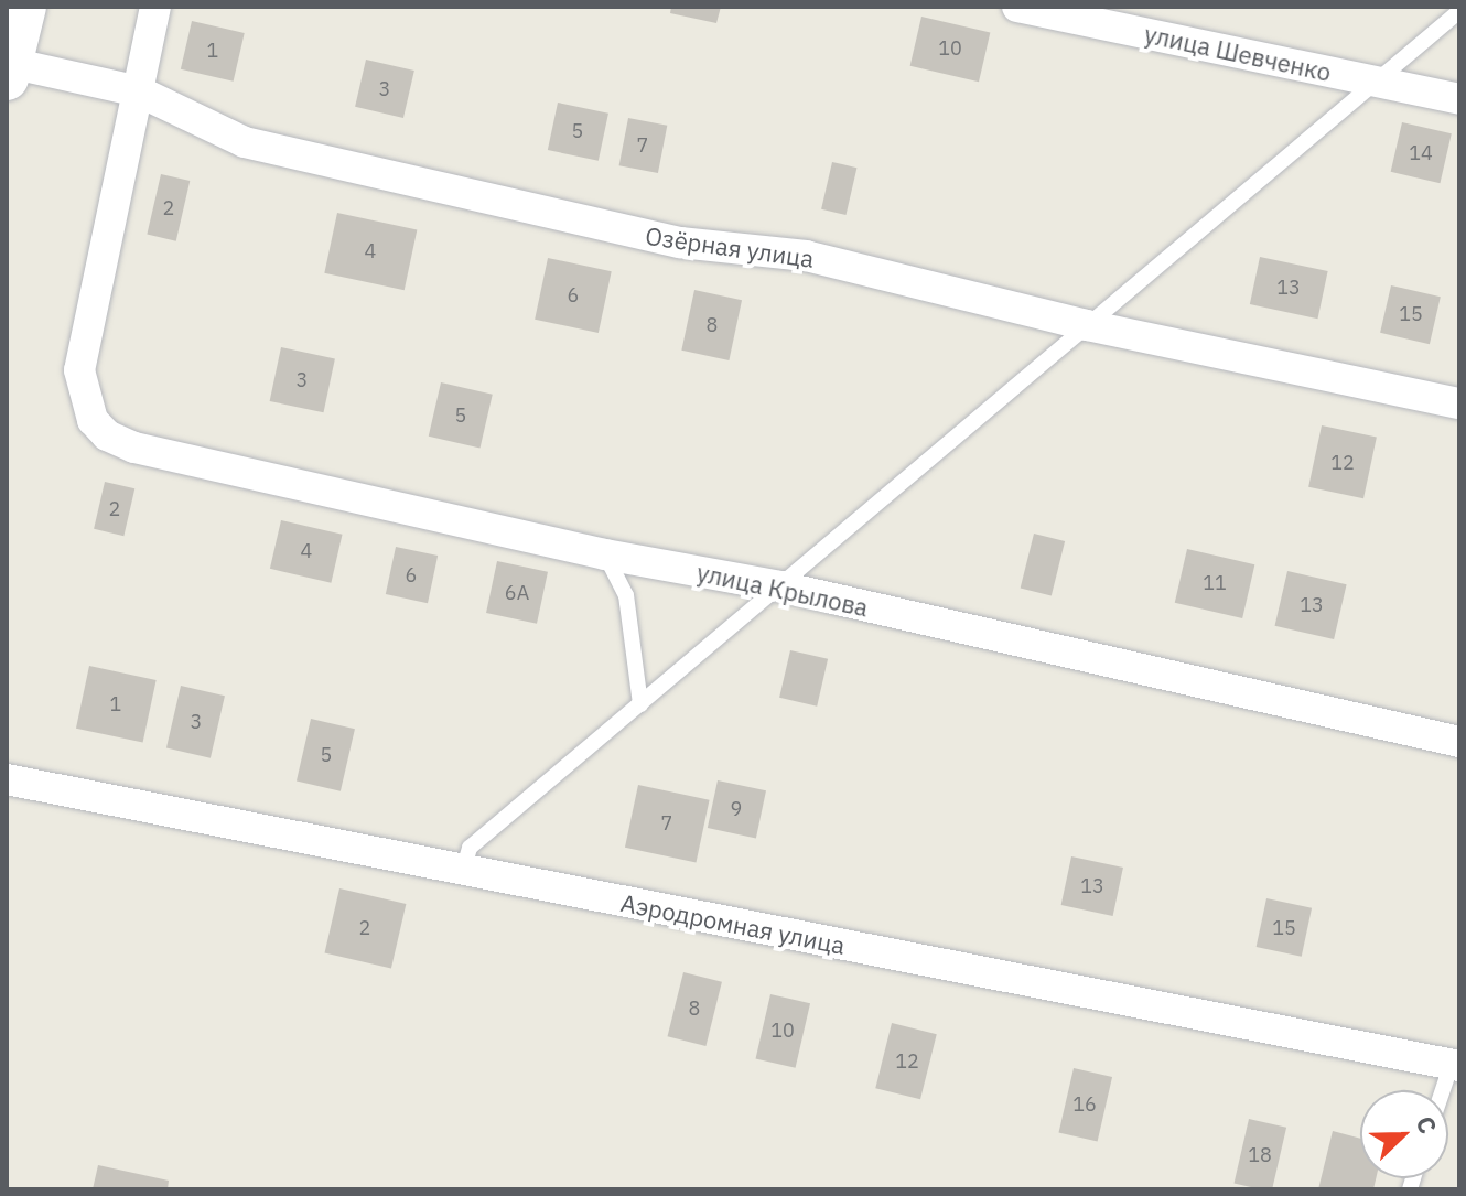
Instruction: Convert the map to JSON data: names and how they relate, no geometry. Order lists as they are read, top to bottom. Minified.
{"streets":{"street":["улица Шевченко","Озёрная улица","улица Крылова","Аэродромная улица"]},"crossings":[["Озёрная улица","улица Крылова"]],"house_numbers":["10","1","3","5","7","14","2","4","13","6","15","8","3","5","12","2","4","6","11","6А","13","1","3","5","9","7","13","2","15","8","10","12","16","18"],"north":"top right"}
